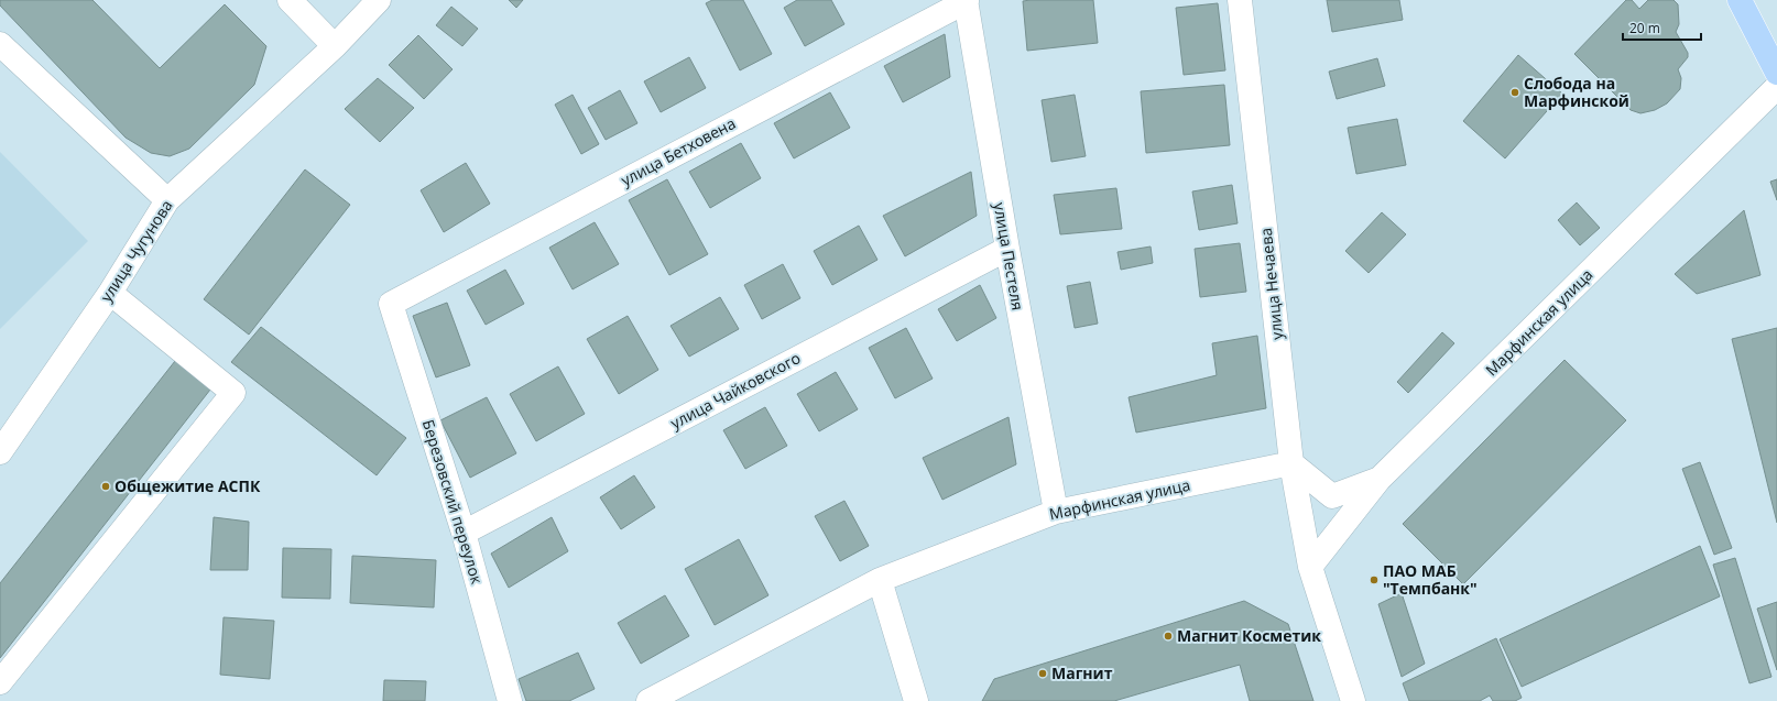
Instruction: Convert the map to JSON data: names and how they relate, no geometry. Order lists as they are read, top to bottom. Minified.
{"streets":{"street":["улица Бетховена","улица Чугунова","улица Пестеля","улица Нечаева","Марфинская улица","улица Чайковского","Березовский переулок"]},"crossings":[["улица Бетховена","улица Пестеля"],["улица Бетховена","Березовский переулок"],["улица Пестеля","Марфинская улица"],["улица Пестеля","улица Чайковского"],["улица Нечаева","Марфинская улица"],["улица Чайковского","Березовский переулок"]],"places":["Слобода на Марфинской","Общежитие АСПК","ПАО МАБ \"Темпбанк\"","Магнит Косметик","Магнит"],"scale_bar":"20 m"}
